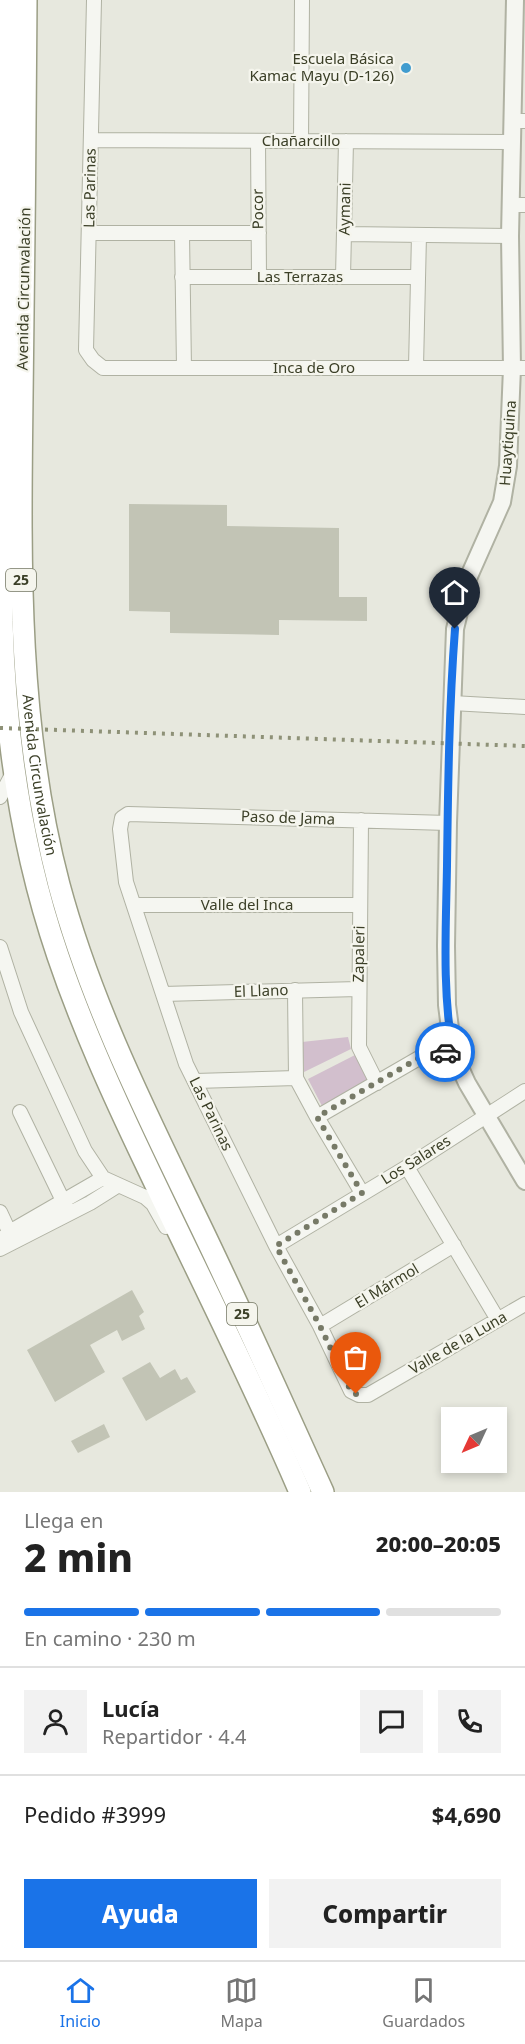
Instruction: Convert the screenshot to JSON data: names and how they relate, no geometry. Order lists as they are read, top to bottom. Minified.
{"streets":{"highway":["Avenida Circunvalación","25"],"street":["Chañarcillo","Las Parinas","Pocor","Aymani","Las Terrazas","Inca de Oro","Huaytiquina","Paso de Jama","Valle del Inca","Zapaleri","El Llano","Los Salares","El Mármol","Valle de la Luna"]},"crossings":[["Chañarcillo","Las Parinas"],["Chañarcillo","Pocor"],["Chañarcillo","Aymani"],["Chañarcillo","Huaytiquina"],["Las Parinas","Inca de Oro"],["Las Parinas","Paso de Jama"],["Las Parinas","Valle del Inca"],["Las Parinas","El Llano"],["Las Parinas","Los Salares"],["Las Parinas","El Mármol"],["Las Parinas","Valle de la Luna"],["Pocor","Las Terrazas"],["Aymani","Las Terrazas"],["Inca de Oro","Huaytiquina"],["Huaytiquina","Paso de Jama"],["Huaytiquina","Los Salares"],["Paso de Jama","Zapaleri"],["Valle del Inca","Zapaleri"],["Zapaleri","El Llano"]],"places":["Escuela Básica Kamac Mayu (D-126)"],"north":"bottom left","page":{"heading":["2 min","Llega en","20:00–20:05"],"panel":["Lucía","Repartidor · 4.4","Pedido #3999","$4,690"],"bar":"En camino · 230 m","buttons":["Ayuda","Compartir"],"tabs":["Inicio","Mapa","Guardados"]}}
